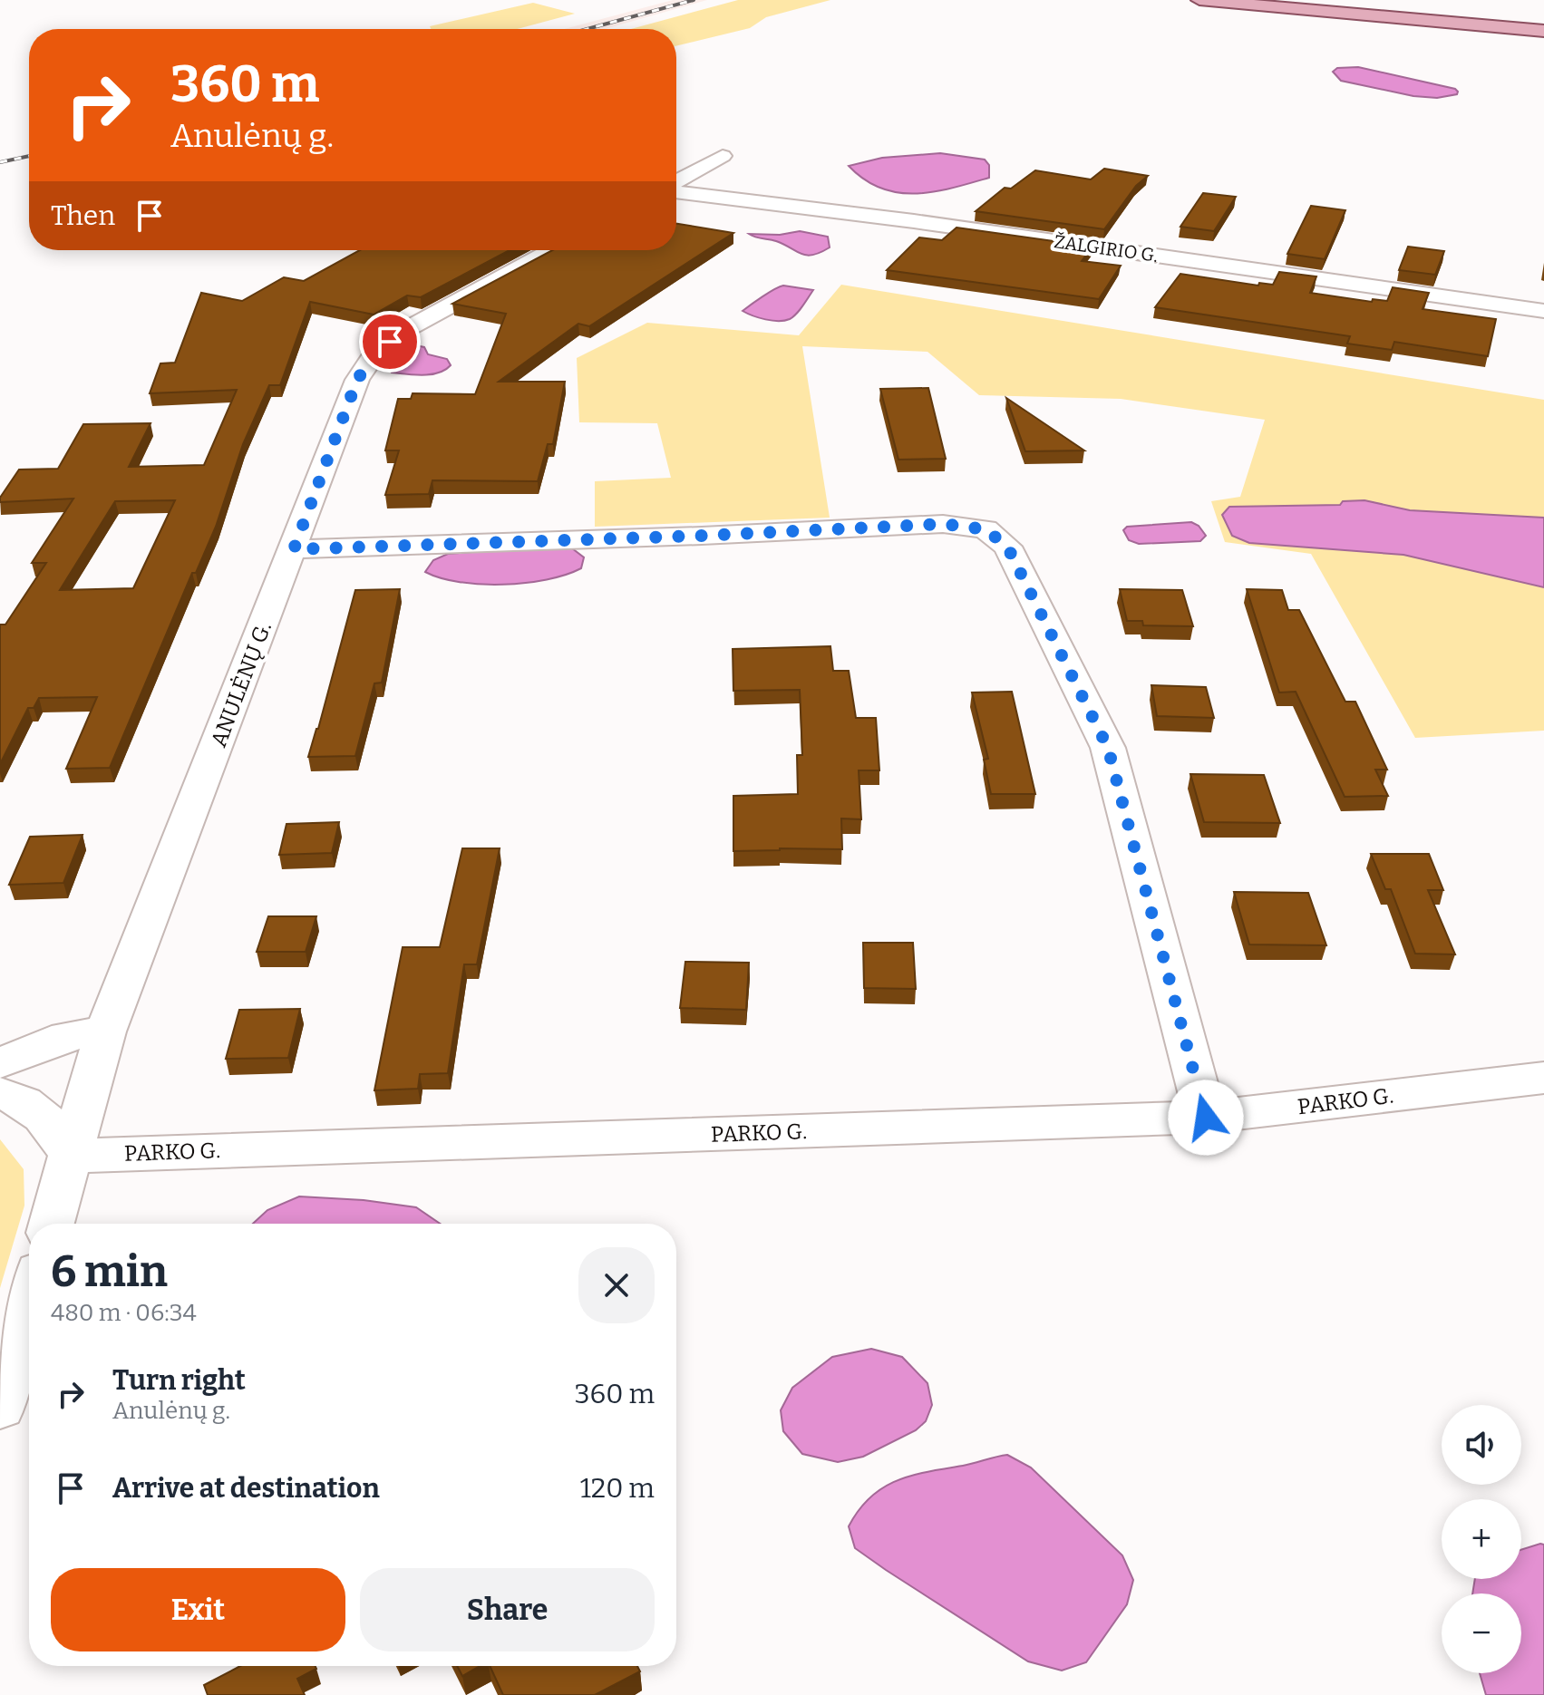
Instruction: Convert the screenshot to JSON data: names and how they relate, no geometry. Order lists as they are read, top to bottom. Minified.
{"streets":{"street":["ŽALGIRIO G.","ANULĖNŲ G.","PARKO G."]},"crossings":[["ANULĖNŲ G.","PARKO G."]],"page":{"turn":["360 m","Anulėnų g."],"then":"Then","heading":["6 min","480 m · 06:34"],"list":[{"name":"Turn right","note":"Anulėnų g.","value":"360 m"},{"name":"Arrive at destination","value":"120 m"}],"map_buttons":["+","−"],"buttons":["Exit","Share"]}}
